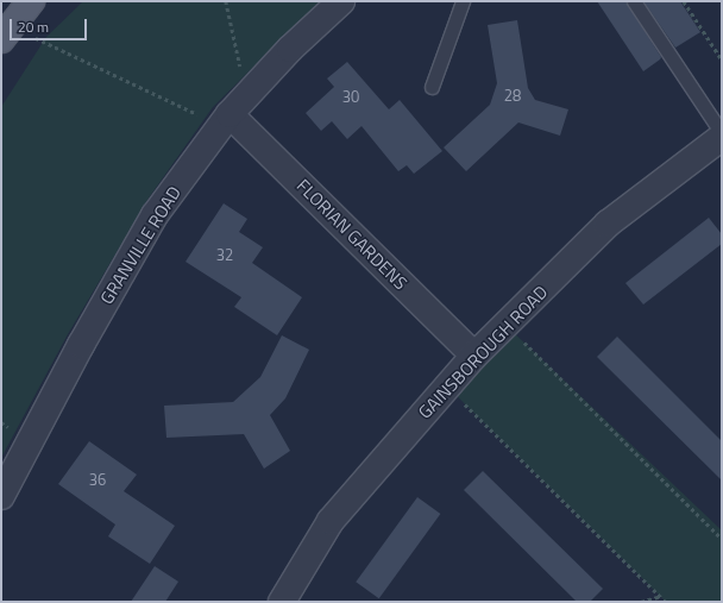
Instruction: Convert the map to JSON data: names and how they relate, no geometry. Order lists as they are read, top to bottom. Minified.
{"streets":{"street":["FLORIAN GARDENS","GRANVILLE ROAD","GAINSBOROUGH ROAD"]},"crossings":[["FLORIAN GARDENS","GRANVILLE ROAD"],["FLORIAN GARDENS","GAINSBOROUGH ROAD"]],"house_numbers":["28","30","32","36"],"scale_bar":"20 m"}
